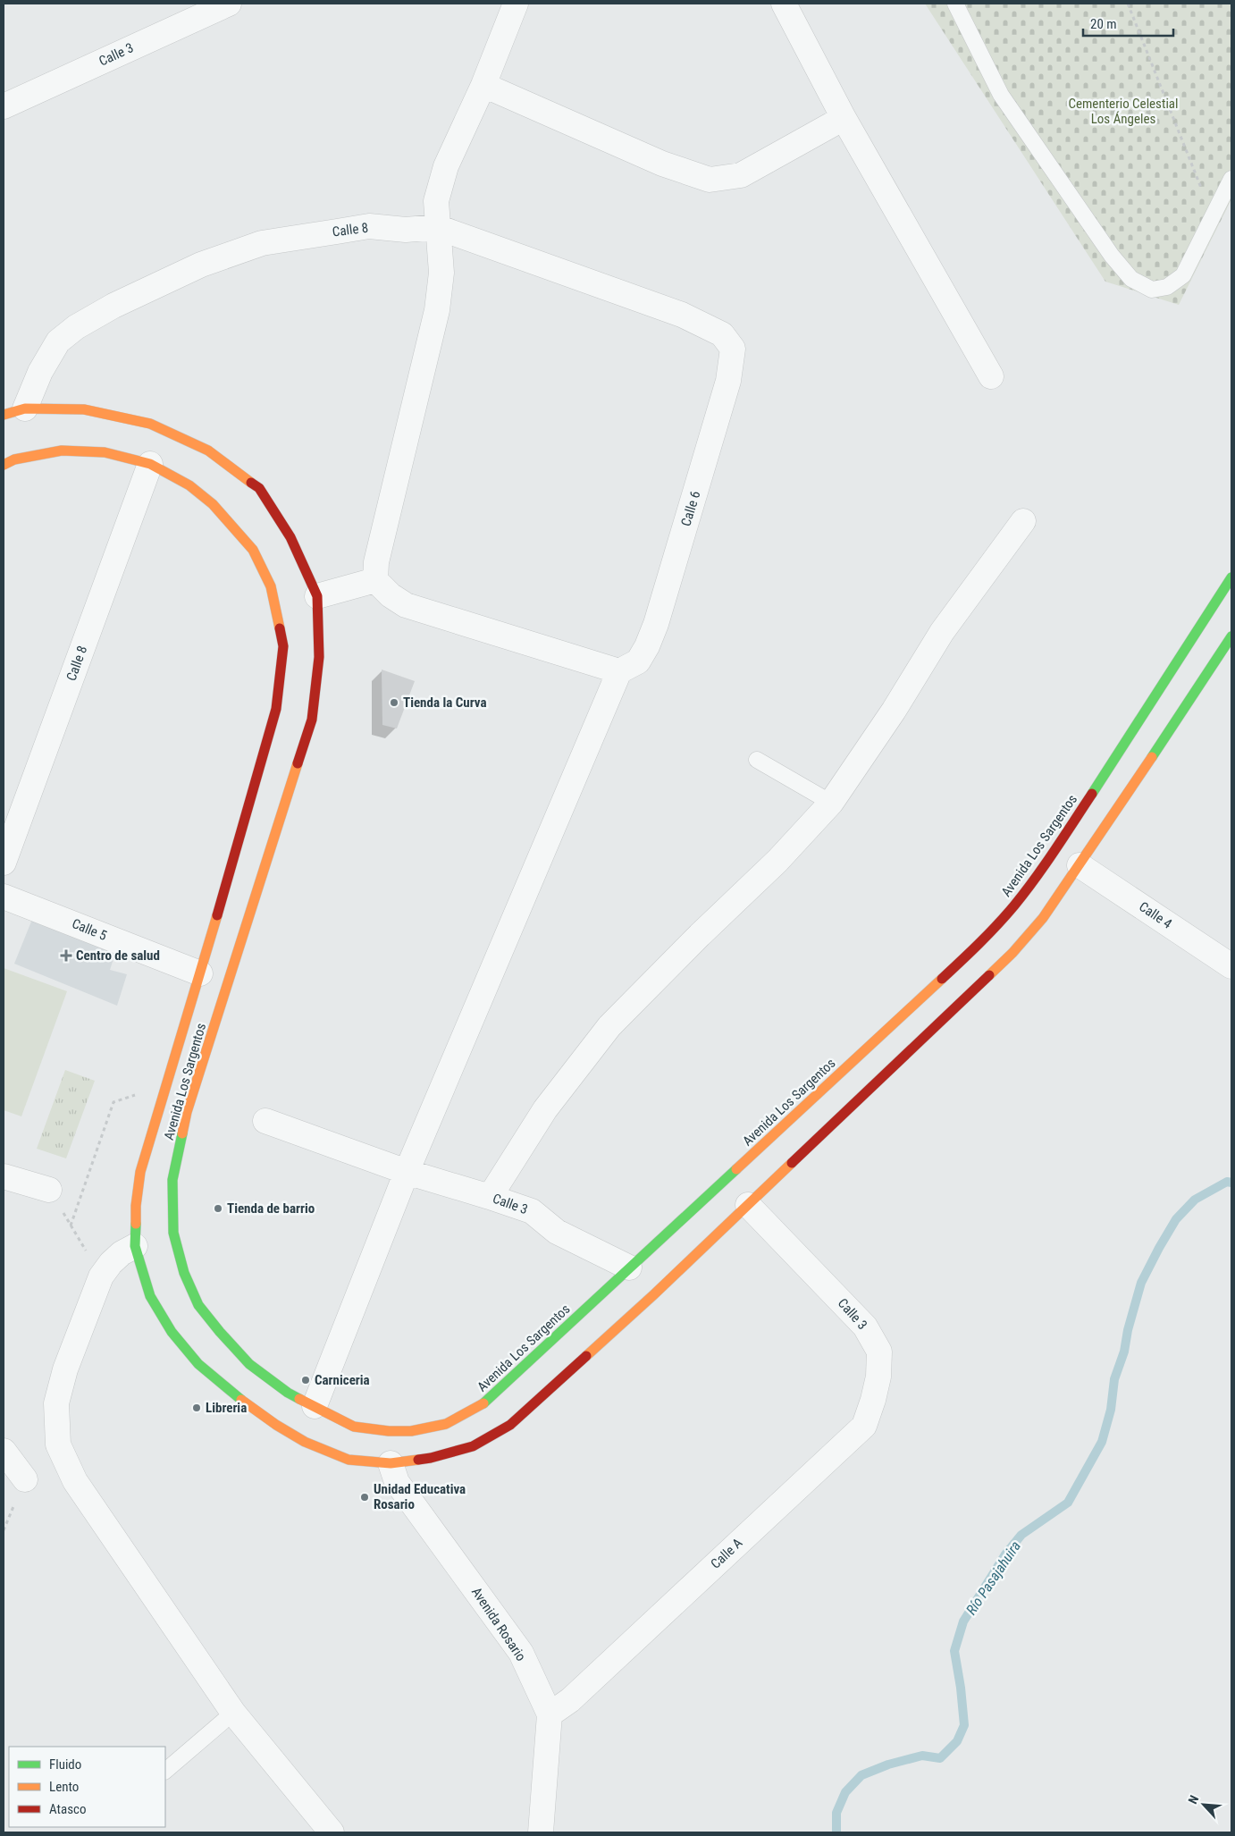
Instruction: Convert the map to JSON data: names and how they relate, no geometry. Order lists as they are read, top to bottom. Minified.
{"streets":{"main road":["Avenida Los Sargentos"],"street":["Calle 3","Calle 8","Calle 6","Calle 4","Calle 5","Calle A","Avenida Rosario"]},"crossings":[["Calle 3","Avenida Los Sargentos"],["Calle 3","Calle A"],["Calle 8","Calle 6"],["Calle 8","Avenida Los Sargentos"],["Avenida Los Sargentos","Calle 4"],["Avenida Los Sargentos","Calle 5"],["Avenida Los Sargentos","Avenida Rosario"],["Calle A","Avenida Rosario"]],"water":["Río Pasajahuira"],"parks":["Cementerio Celestial Los Ángeles"],"places":{"other":["Tienda la Curva","Tienda de barrio","Carniceria","Libreria","Unidad Educativa Rosario"],"health":["Centro de salud"]},"legend":["Fluido","Lento","Atasco"],"scale_bar":"20 m","north":"top left"}
